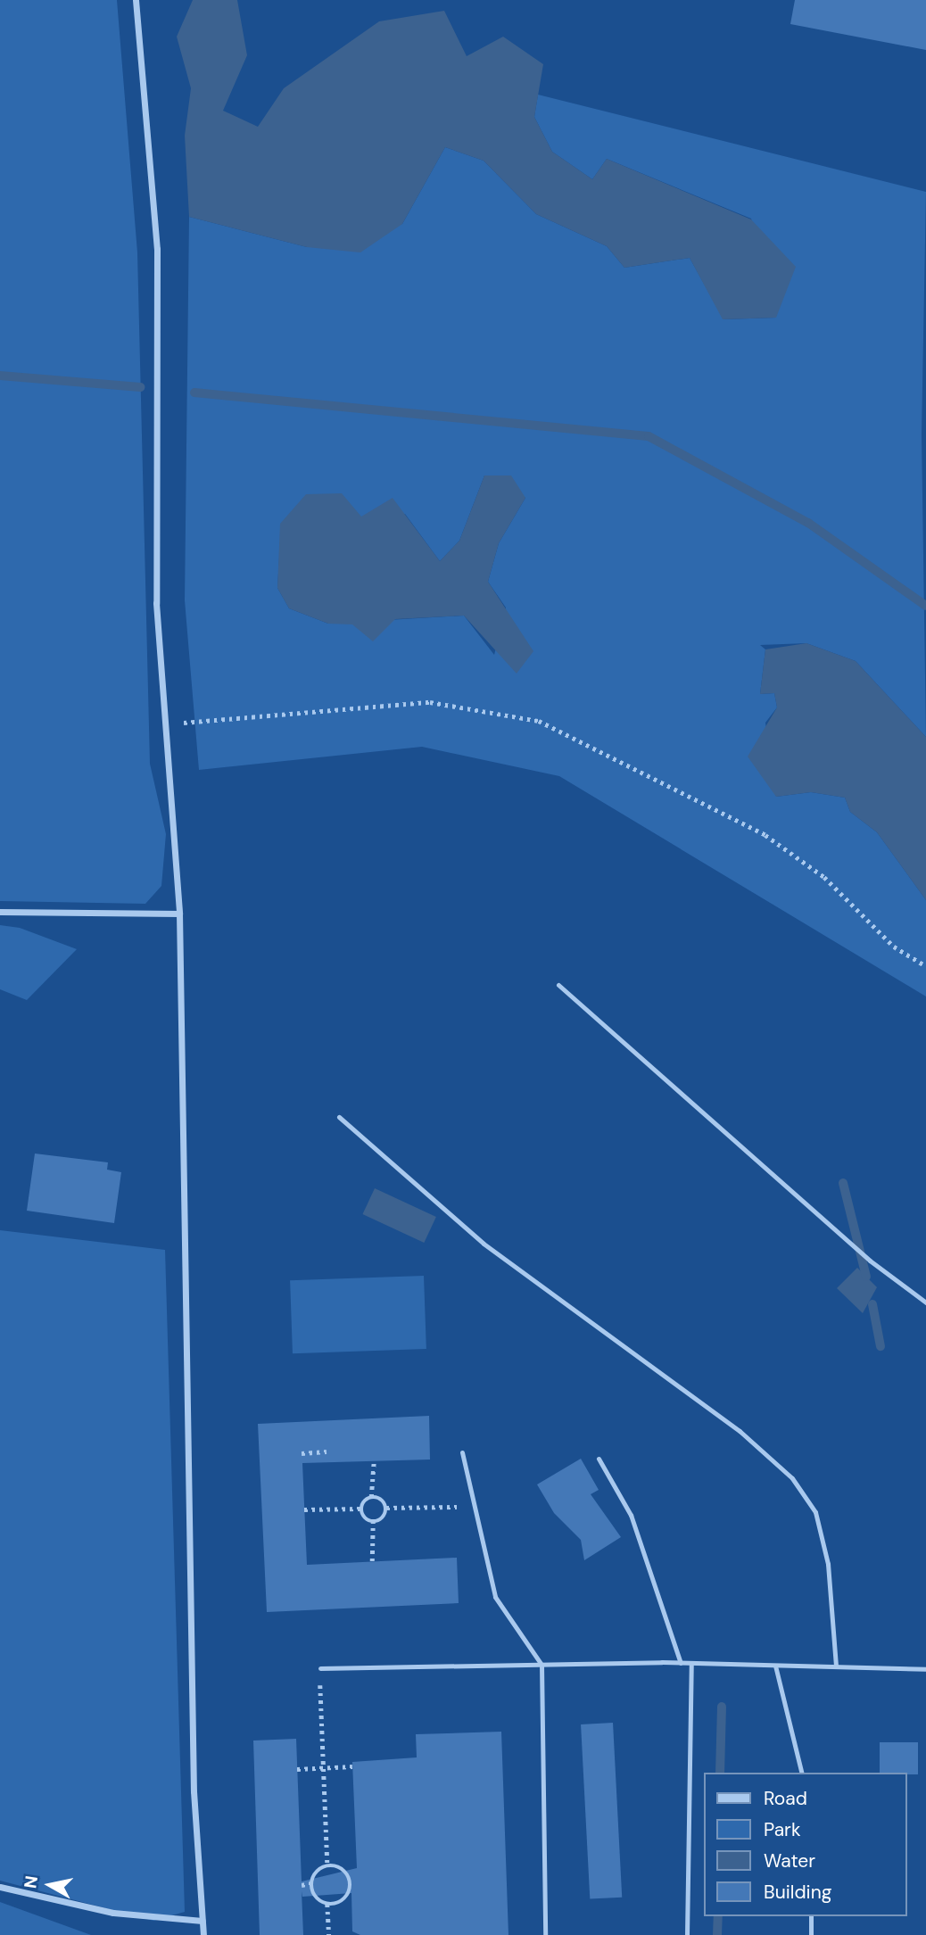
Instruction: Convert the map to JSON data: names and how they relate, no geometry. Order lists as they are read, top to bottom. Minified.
{"legend":["Road","Park","Water","Building"],"north":"left"}
